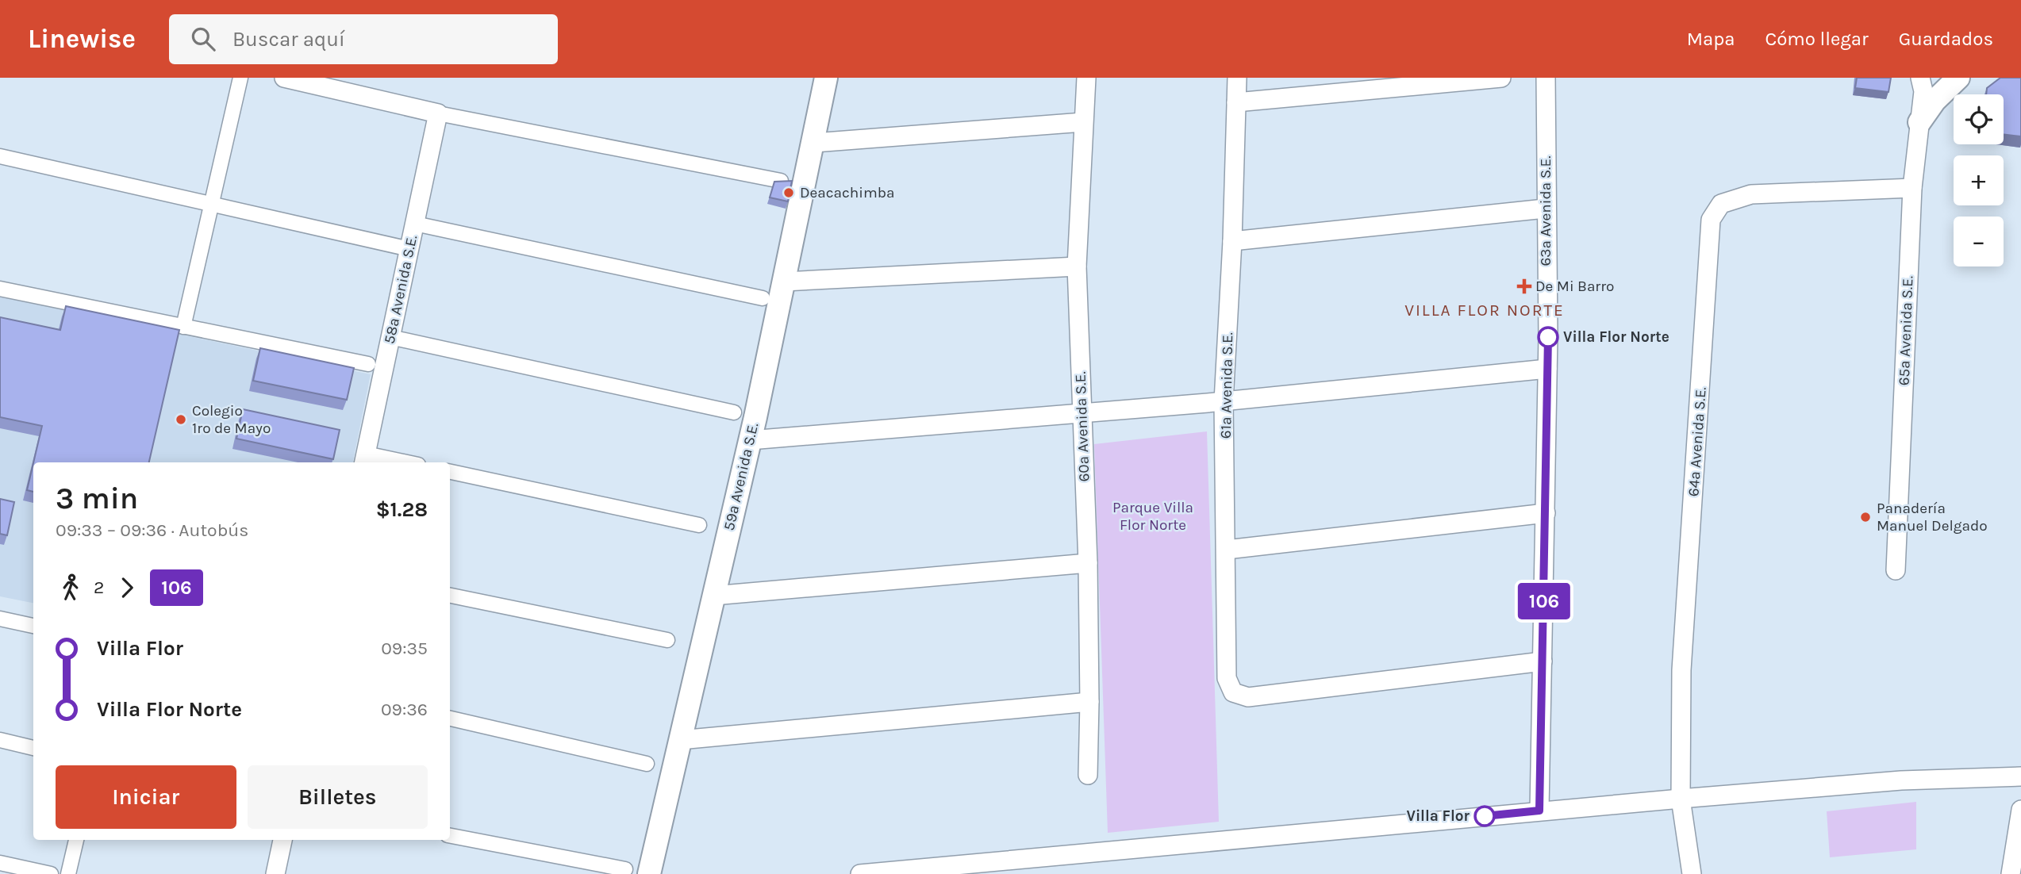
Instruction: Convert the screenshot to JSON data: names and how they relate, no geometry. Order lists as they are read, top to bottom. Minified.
{"streets":{"street":["63a Avenida S.E.","58a Avenida S.E.","65a Avenida S.E.","61a Avenida S.E.","60a Avenida S.E.","64a Avenida S.E.","59a Avenida S.E."]},"crossings":[["63a Avenida S.E.","61a Avenida S.E."],["65a Avenida S.E.","64a Avenida S.E."]],"districts":["VILLA FLOR NORTE"],"parks":["Parque Villa Flor Norte"],"places":{"other":["Deacachimba","Villa Flor Norte","Colegio 1ro de Mayo","Panadería Manuel Delgado","Villa Flor"],"health":["De Mi Barro"]},"lines":["bus line 106"],"page":{"header":"Linewise","search":"Buscar aquí","nav":["Mapa","Cómo llegar","Guardados"],"on_map":"106","map_buttons":["+","−"],"heading":["3 min","09:33 – 09:36 · Autobús","$1.28"],"legs":["2","106"],"list":[{"name":"Villa Flor","value":"09:35"},{"name":"Villa Flor Norte","value":"09:36"}],"buttons":["Iniciar","Billetes"]}}
